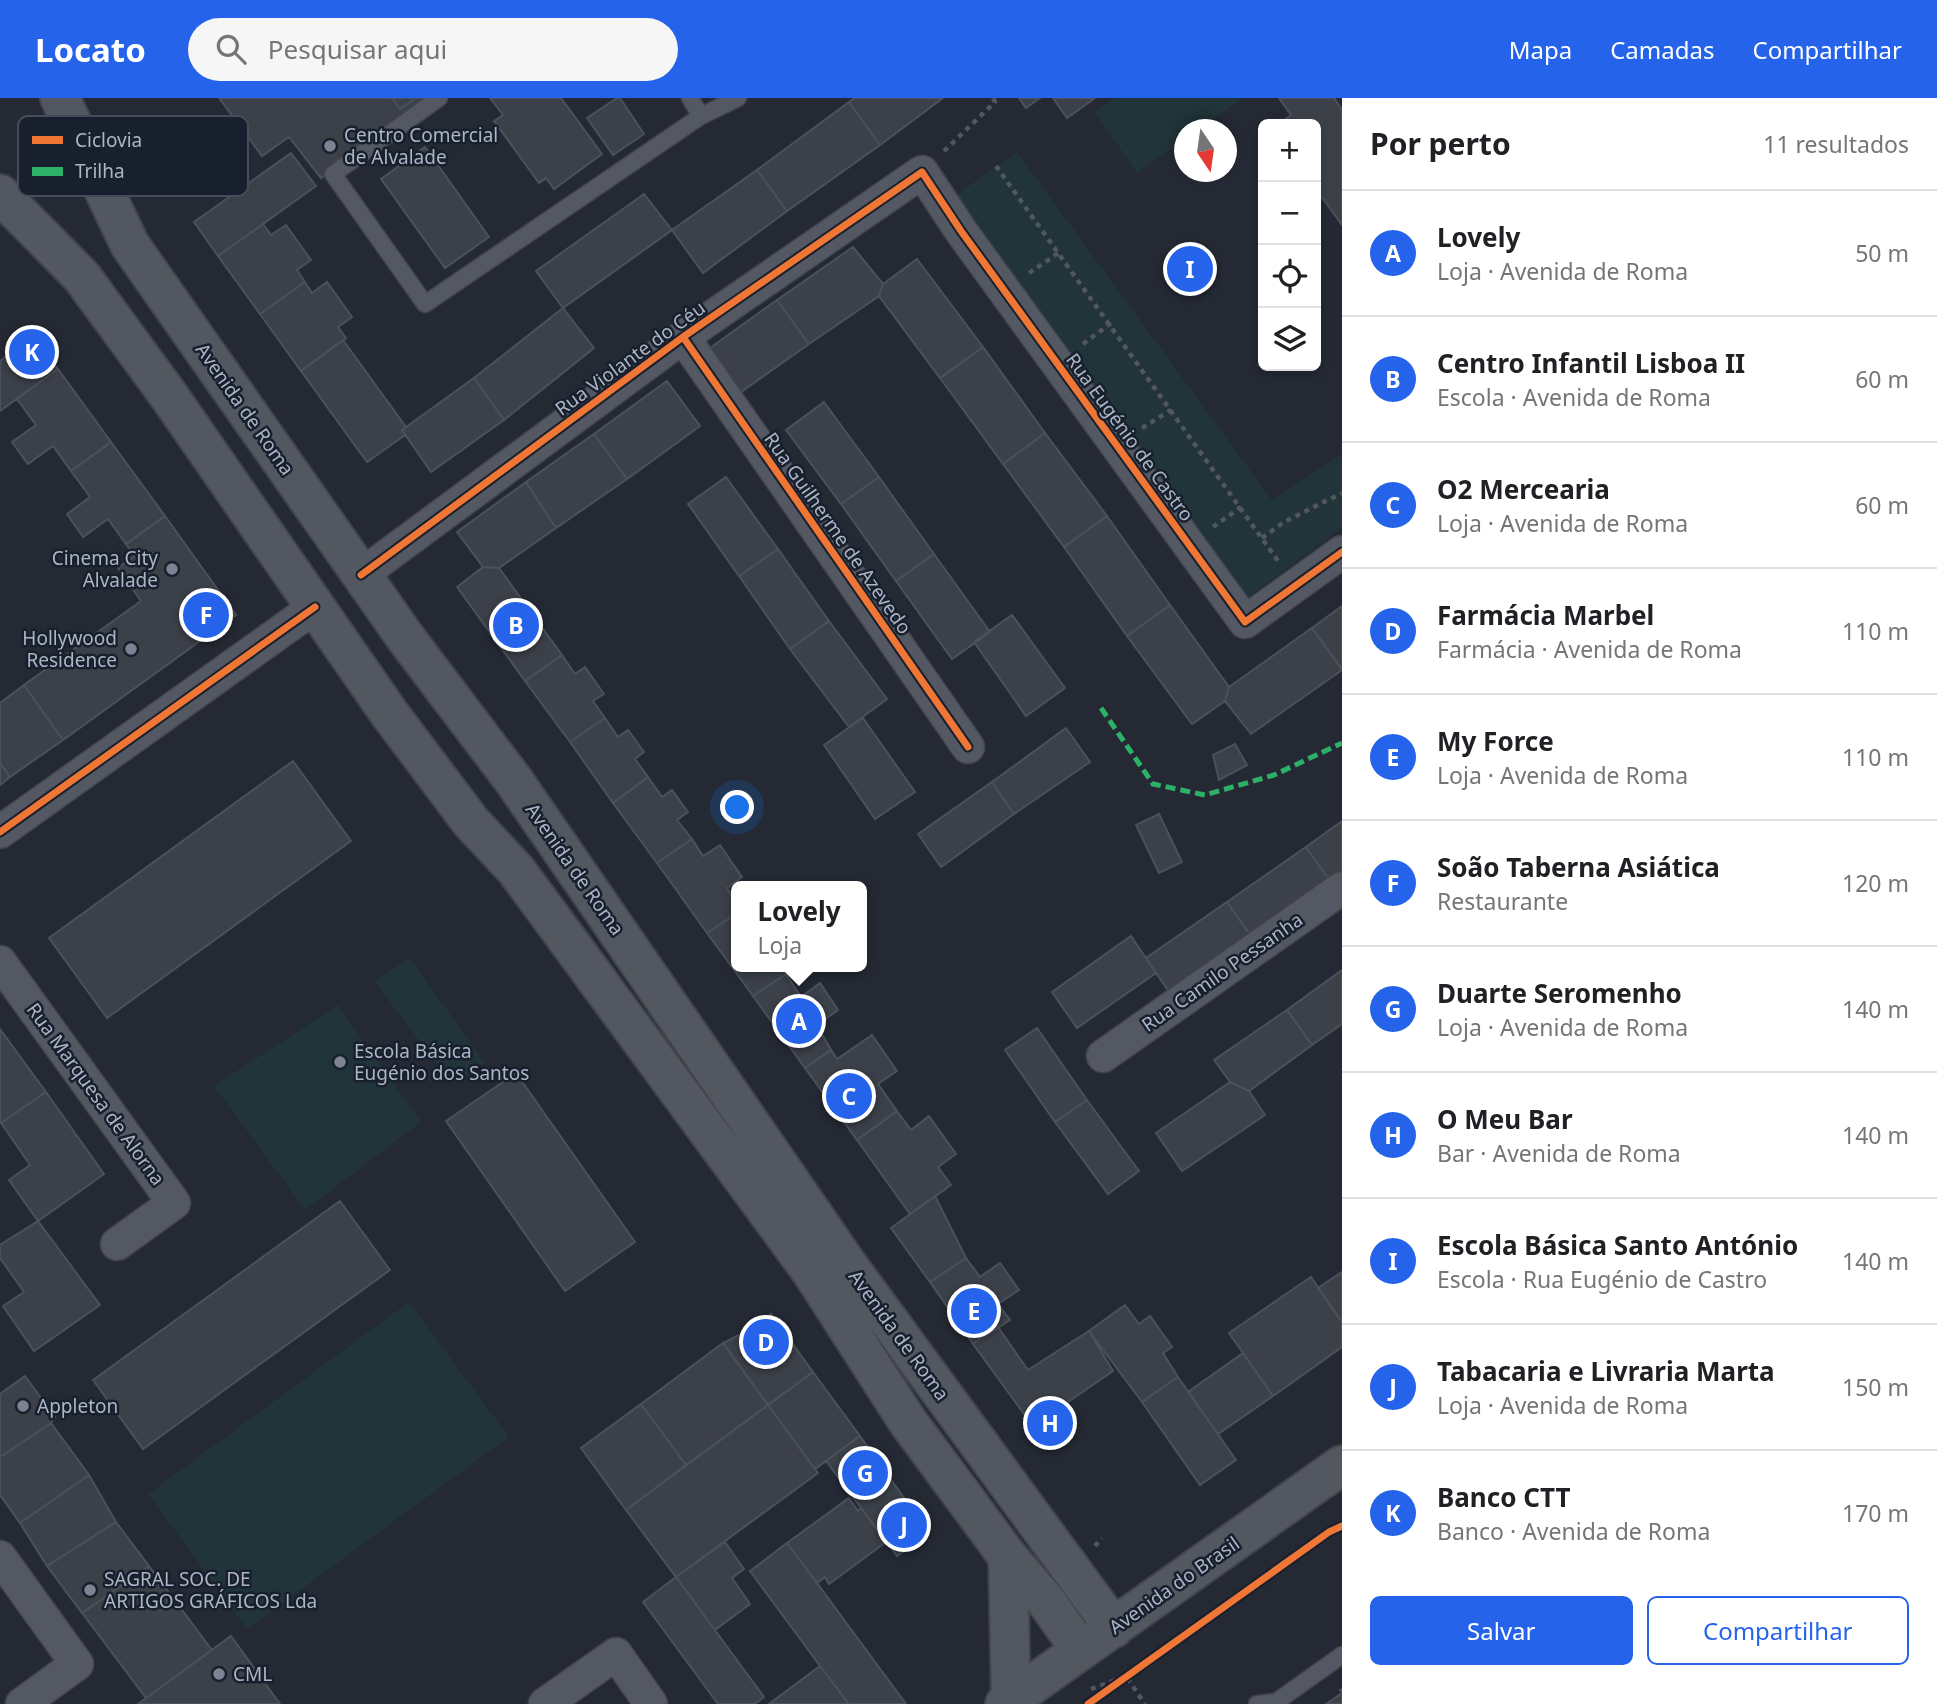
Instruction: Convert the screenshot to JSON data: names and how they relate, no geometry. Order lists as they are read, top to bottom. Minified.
{"streets":{"main road":["Avenida de Roma","Avenida do Brasil"],"street":["Rua Violante do Céu","Rua Eugénio de Castro","Rua Guilherme de Azevedo","Rua Camilo Pessanha","Rua Marquesa de Alorna"]},"crossings":[["Rua Violante do Céu","Avenida de Roma"],["Rua Violante do Céu","Rua Eugénio de Castro"],["Rua Violante do Céu","Rua Guilherme de Azevedo"],["Avenida de Roma","Avenida do Brasil"]],"places":["Centro Comercial de Alvalade","Cinema City Alvalade","Hollywood Residence","Escola Básica Eugénio dos Santos","Appleton","SAGRAL SOC. DE ARTIGOS GRÁFICOS Lda","CML"],"legend":["Ciclovia","Trilha"],"north":"bottom","page":{"header":"Locato","search":"Pesquisar aqui","nav":["Mapa","Camadas","Compartilhar"],"heading":["Por perto","11 resultados"],"map_buttons":["+","−"],"list":[{"mark":"A","name":"Lovely","note":"Loja · Avenida de Roma","value":"50 m"},{"mark":"B","name":"Centro Infantil Lisboa II","note":"Escola · Avenida de Roma","value":"60 m"},{"mark":"C","name":"O2 Mercearia","note":"Loja · Avenida de Roma","value":"60 m"},{"mark":"D","name":"Farmácia Marbel","note":"Farmácia · Avenida de Roma","value":"110 m"},{"mark":"E","name":"My Force","note":"Loja · Avenida de Roma","value":"110 m"},{"mark":"F","name":"Soão Taberna Asiática","note":"Restaurante","value":"120 m"},{"mark":"G","name":"Duarte Seromenho","note":"Loja · Avenida de Roma","value":"140 m"},{"mark":"H","name":"O Meu Bar","note":"Bar · Avenida de Roma","value":"140 m"},{"mark":"I","name":"Escola Básica Santo António","note":"Escola · Rua Eugénio de Castro","value":"140 m"},{"mark":"J","name":"Tabacaria e Livraria Marta","note":"Loja · Avenida de Roma","value":"150 m"},{"mark":"K","name":"Banco CTT","note":"Banco · Avenida de Roma","value":"170 m"}],"pins":["I","K","F","B","A","C","E","D","H","G","J"],"popup":["Lovely","Loja"],"buttons":["Salvar","Compartilhar"]}}
